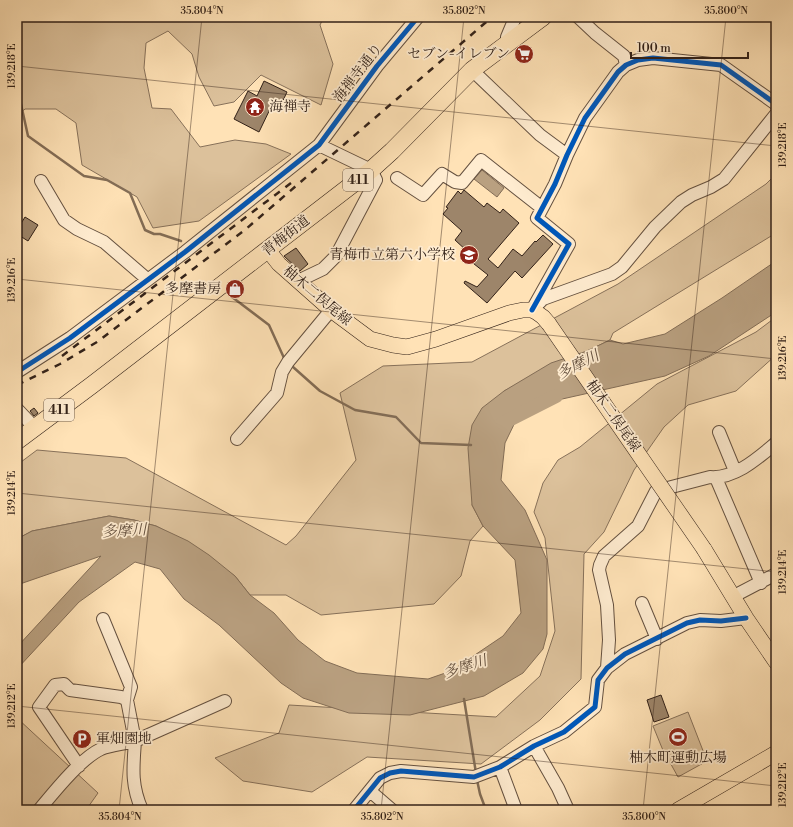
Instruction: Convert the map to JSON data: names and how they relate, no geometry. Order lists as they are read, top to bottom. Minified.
{"streets":{"highway":["411","青梅街道"],"main road":["柚木二俣尾線"],"street":["海禅寺通り"]},"crossings":[["青梅街道","柚木二俣尾線"]],"water":["多摩川"],"places":{"supermarket":["セブン-イレブン"],"temple":["海禅寺"],"school or university":["青梅市立第六小学校"],"shop":["多摩書房"],"sports":["柚木町運動広場"],"parking":["軍畑園地"]},"scale_bar":"100 m","coordinates":["35.804°N","35.802°N","35.800°N","139.218°E","139.216°E","139.214°E","139.212°E"]}
